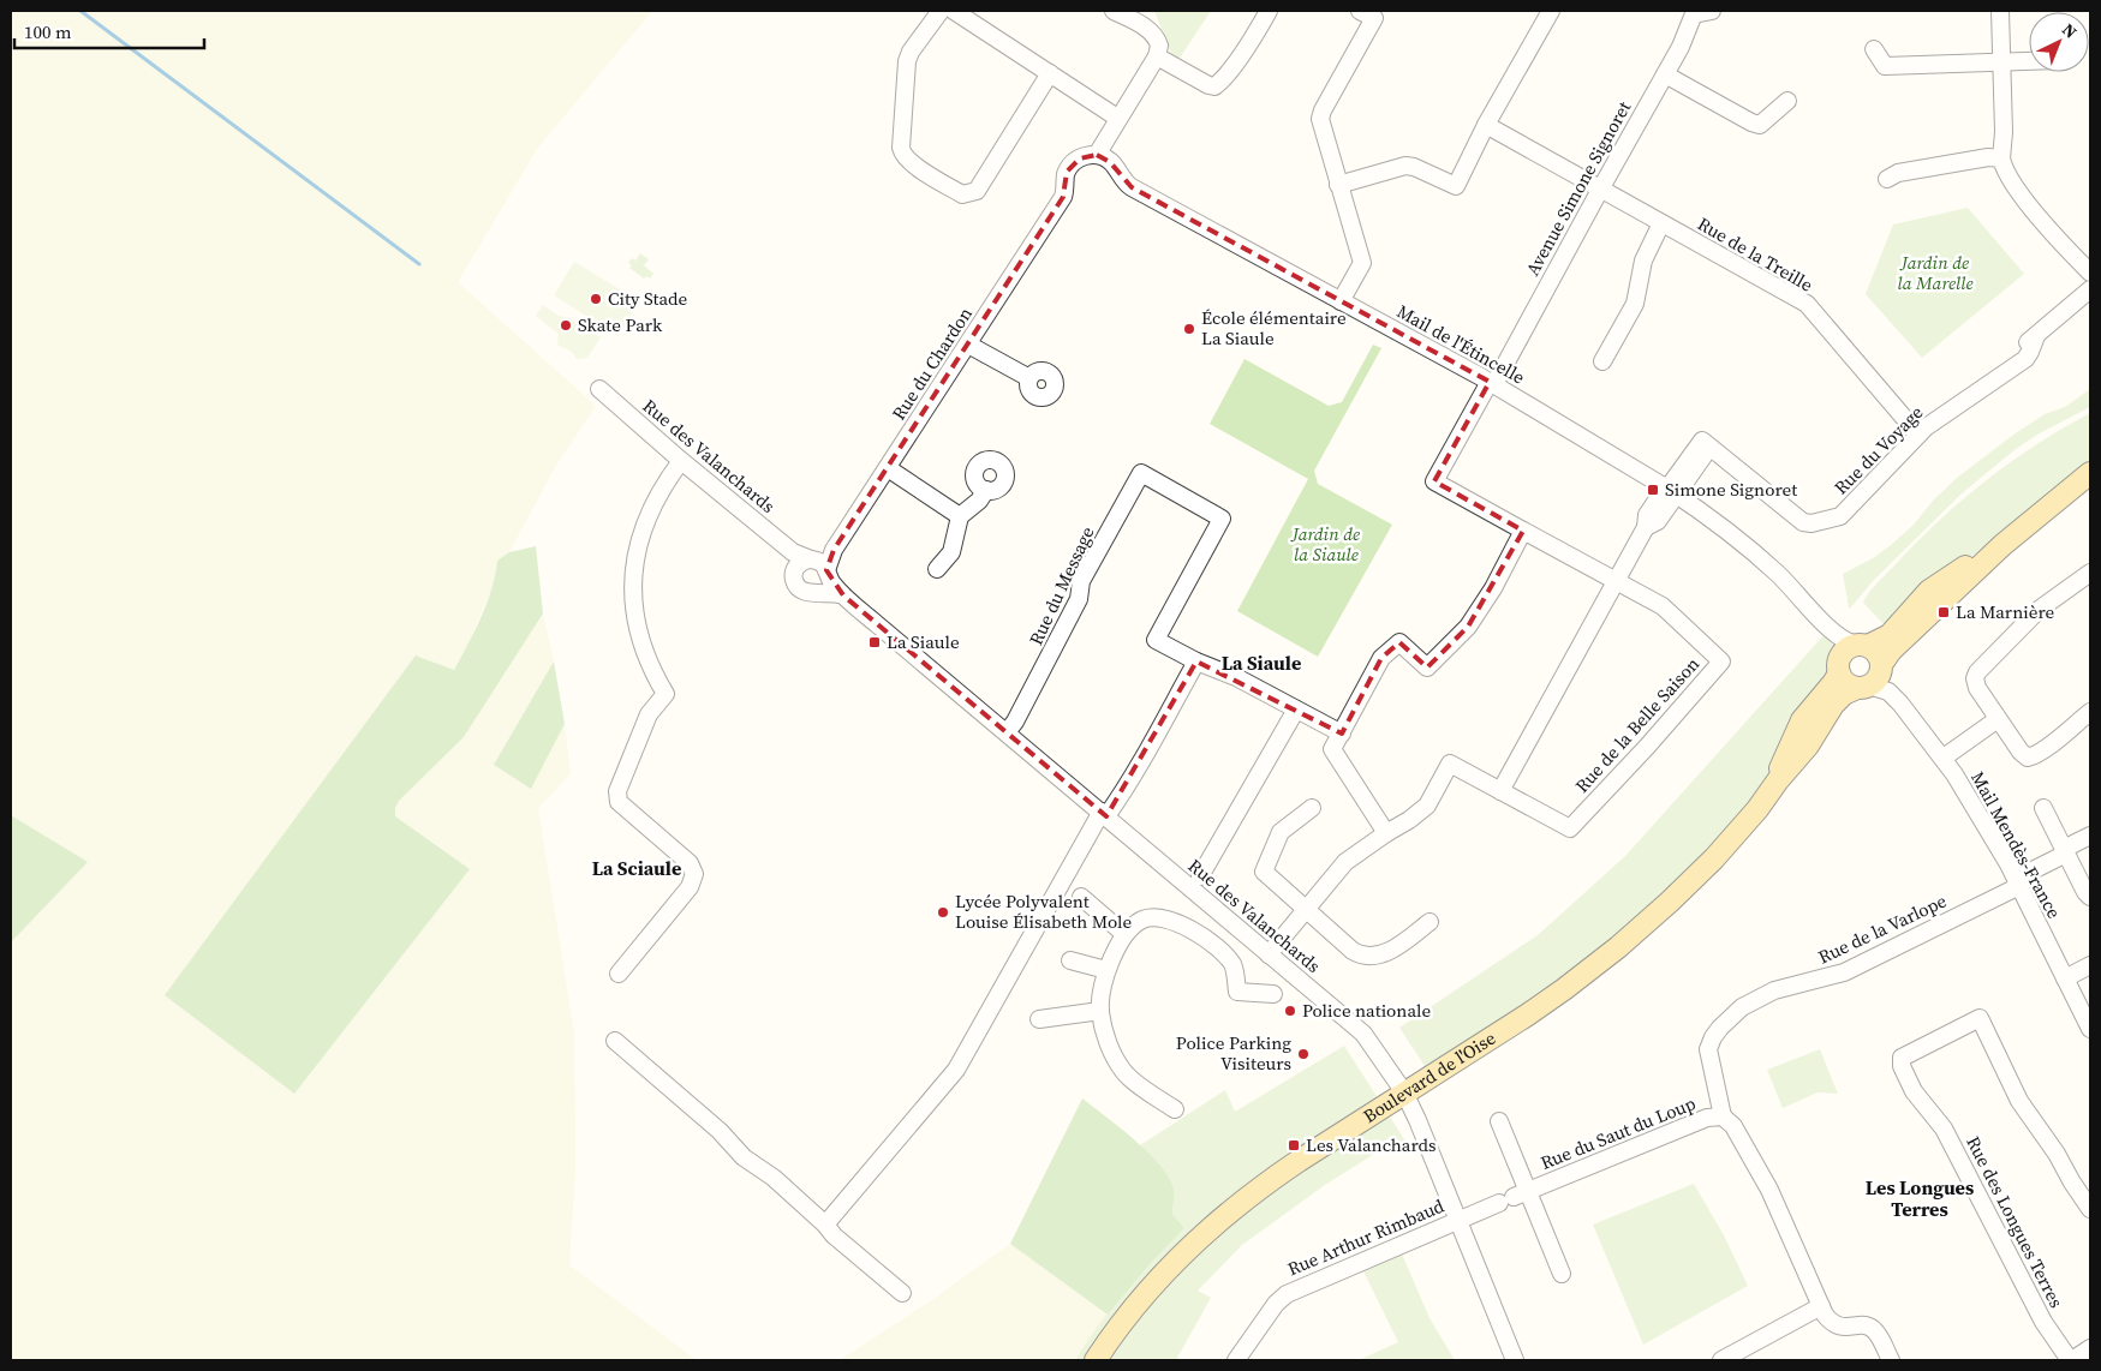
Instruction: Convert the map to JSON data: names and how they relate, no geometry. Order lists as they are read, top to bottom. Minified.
{"streets":{"main road":["Boulevard de l'Oise"],"street":["Avenue Simone Signoret","Rue de la Treille","Mail de l'Étincelle","Rue du Chardon","Rue du Voyage","Rue des Valanchards","Rue du Message","Rue de la Belle Saison","Mail Mendès-France","Rue de la Varlope","Rue du Saut du Loup","Rue des Longues Terres","Rue Arthur Rimbaud"]},"crossings":[["Avenue Simone Signoret","Rue de la Treille"],["Avenue Simone Signoret","Mail de l'Étincelle"],["Avenue Simone Signoret","Rue de la Belle Saison"],["Rue de la Treille","Rue du Voyage"],["Mail de l'Étincelle","Rue du Chardon"],["Mail de l'Étincelle","Rue du Voyage"],["Mail de l'Étincelle","Boulevard de l'Oise"],["Rue du Chardon","Rue des Valanchards"],["Rue des Valanchards","Rue du Message"],["Rue des Valanchards","Rue de la Belle Saison"],["Rue des Valanchards","Boulevard de l'Oise"],["Rue des Valanchards","Rue du Saut du Loup"],["Rue des Valanchards","Rue Arthur Rimbaud"],["Mail Mendès-France","Rue de la Varlope"],["Mail Mendès-France","Boulevard de l'Oise"],["Rue de la Varlope","Rue du Saut du Loup"],["Rue du Saut du Loup","Rue Arthur Rimbaud"]],"districts":["La Siaule","La Sciaule","Les Longues Terres"],"parks":["Jardin de la Marelle","Jardin de la Siaule"],"places":{"other":["City Stade","Skate Park","École élémentaire La Siaule","Lycée Polyvalent Louise Élisabeth Mole","Police nationale","Police Parking Visiteurs"],"transit":["Simone Signoret","La Marnière","La Siaule","Les Valanchards"]},"scale_bar":"100 m","north":"top right"}
